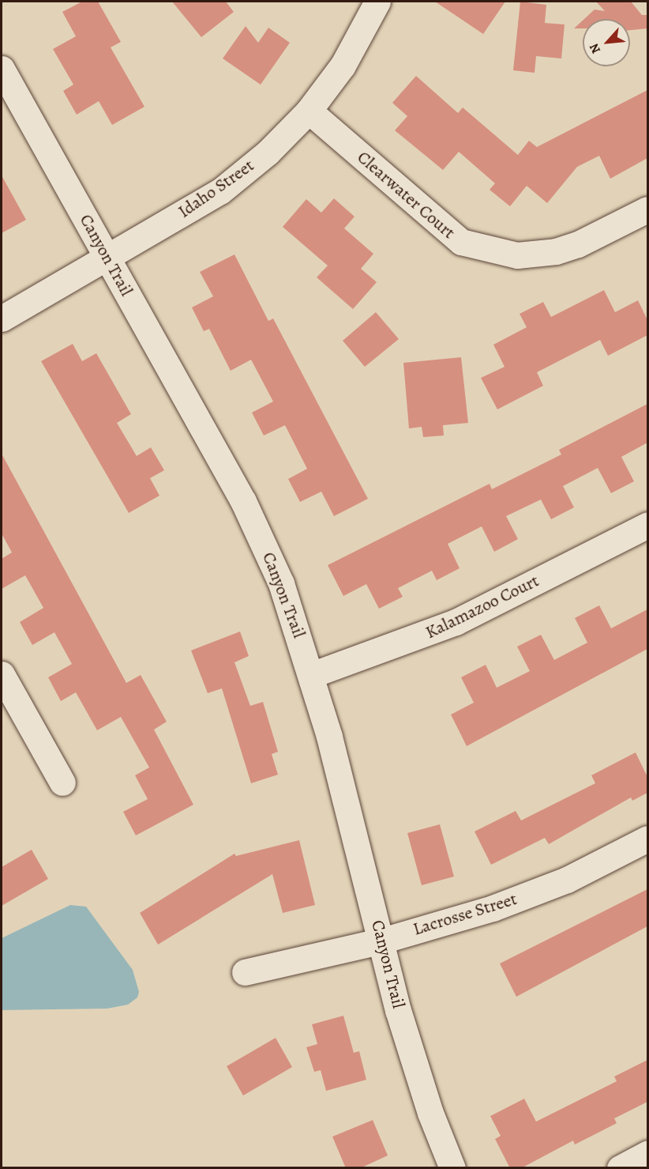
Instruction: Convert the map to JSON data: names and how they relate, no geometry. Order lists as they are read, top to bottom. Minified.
{"streets":{"street":["Idaho Street","Clearwater Court","Canyon Trail","Kalamazoo Court","Lacrosse Street"]},"crossings":[["Idaho Street","Clearwater Court"],["Idaho Street","Canyon Trail"],["Canyon Trail","Kalamazoo Court"],["Canyon Trail","Lacrosse Street"]],"north":"bottom left"}
